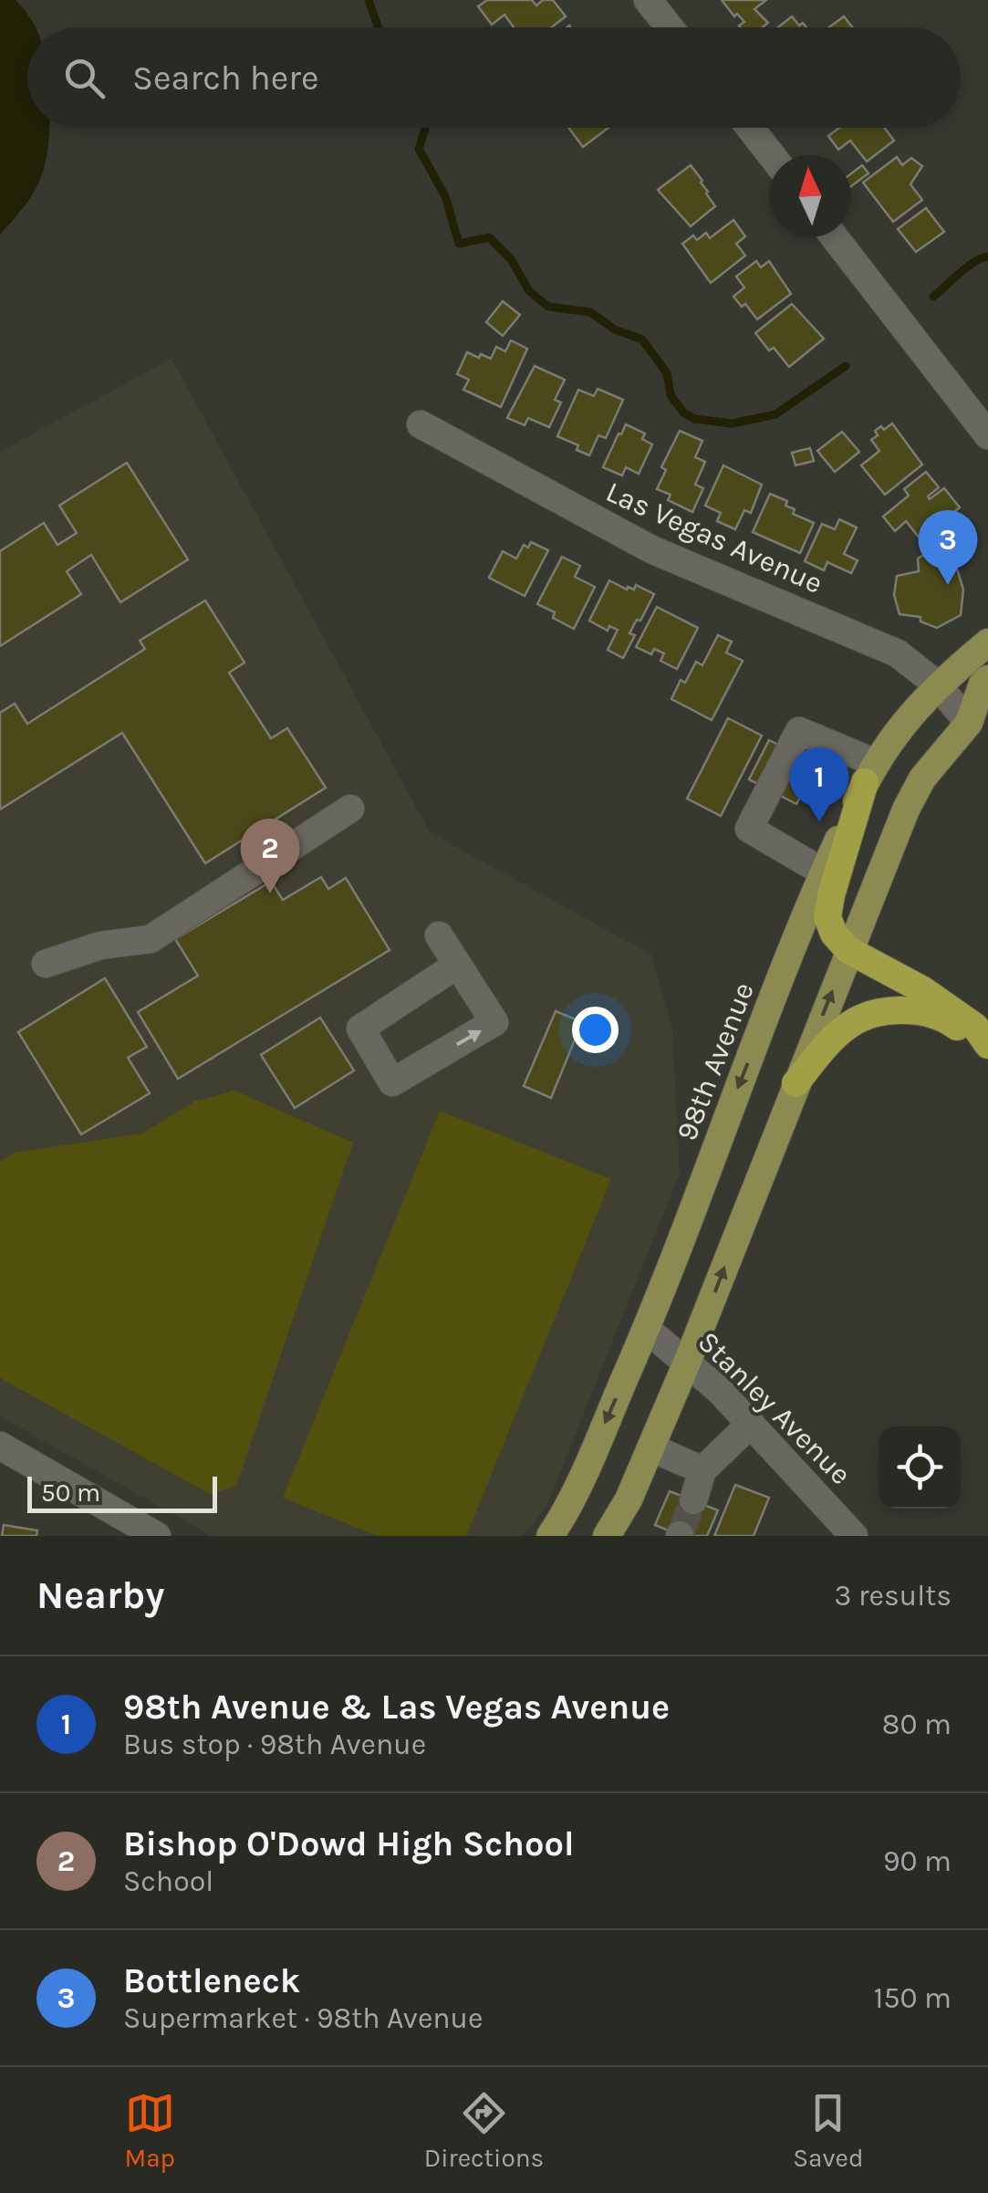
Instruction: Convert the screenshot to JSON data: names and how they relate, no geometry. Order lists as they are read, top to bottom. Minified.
{"streets":{"main road":["98th Avenue"],"street":["Las Vegas Avenue","Stanley Avenue"]},"crossings":[["Las Vegas Avenue","98th Avenue"],["98th Avenue","Stanley Avenue"]],"scale_bar":"50 m","north":"top","page":{"search":"Search here","pins":["3","1","2"],"scale":"50 m","heading":["Nearby","3 results"],"list":[{"mark":"1","name":"98th Avenue & Las Vegas Avenue","note":"Bus stop · 98th Avenue","value":"80 m"},{"mark":"2","name":"Bishop O'Dowd High School","note":"School","value":"90 m"},{"mark":"3","name":"Bottleneck","note":"Supermarket · 98th Avenue","value":"150 m"}],"nav":["Map","Directions","Saved"]}}
